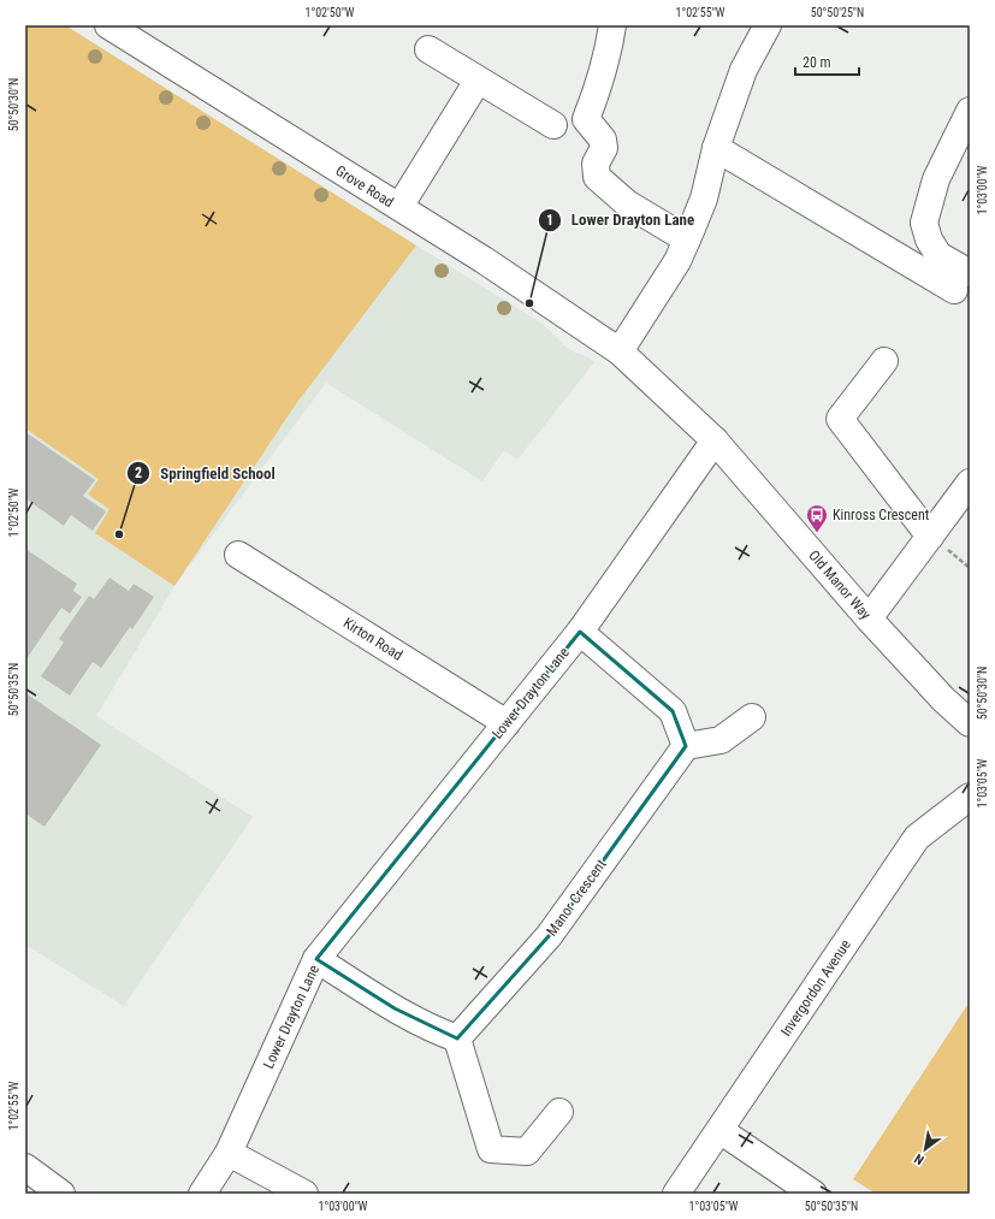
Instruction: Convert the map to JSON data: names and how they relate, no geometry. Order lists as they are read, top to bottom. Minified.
{"streets":{"street":["Grove Road","Old Manor Way","Kirton Road","Lower Drayton Lane","Manor Crescent","Invergordon Avenue"]},"crossings":[["Old Manor Way","Lower Drayton Lane"],["Kirton Road","Lower Drayton Lane"]],"places":{"other":["Lower Drayton Lane","Springfield School"],"bus stop":["Kinross Crescent"]},"scale_bar":"20 m","north":"bottom left","coordinates":["1°02'50\"W","1°02'55\"W","50°50'25\"N","50°50'30\"N","1°03'00\"W","50°50'35\"N","1°03'05\"W"]}
